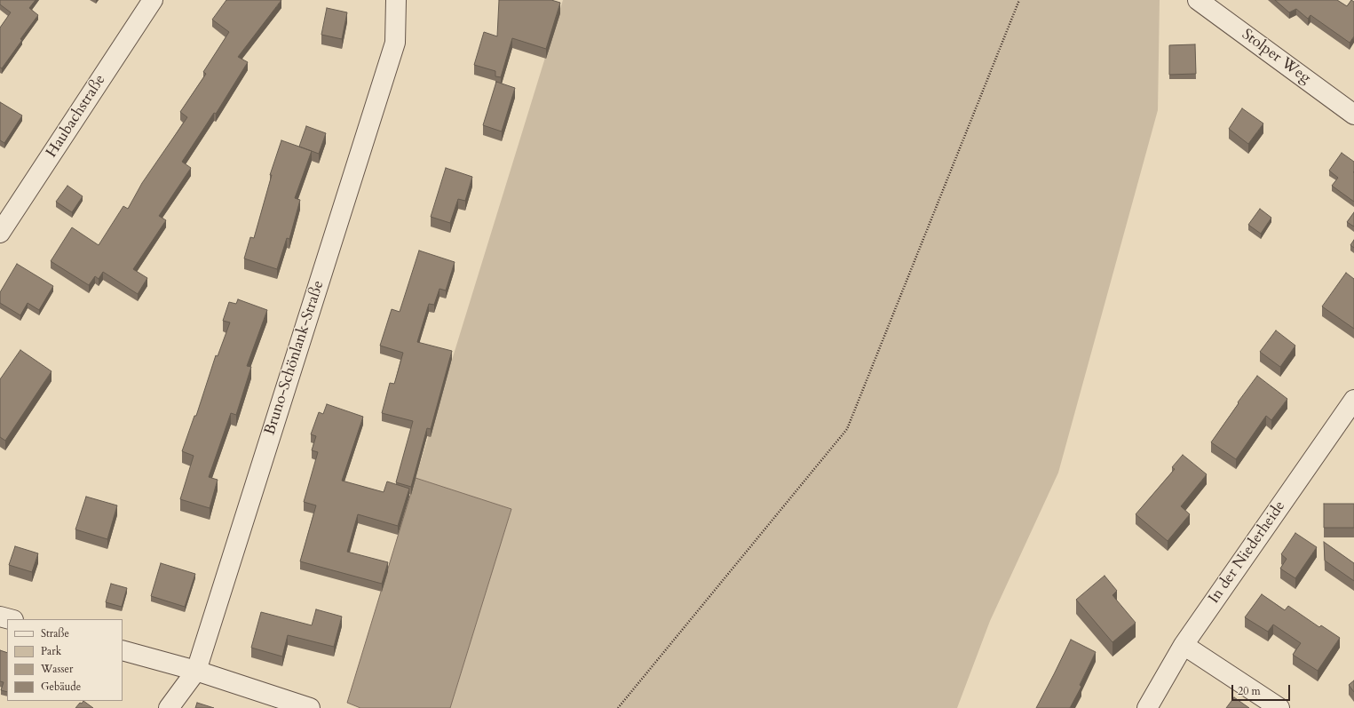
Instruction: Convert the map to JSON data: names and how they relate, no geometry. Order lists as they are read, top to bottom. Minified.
{"streets":{"street":["Stolper Weg","Haubachstraße","Bruno-Schönlank-Straße","In der Niederheide"]},"legend":["Straße","Park","Wasser","Gebäude"],"scale_bar":"20 m"}
